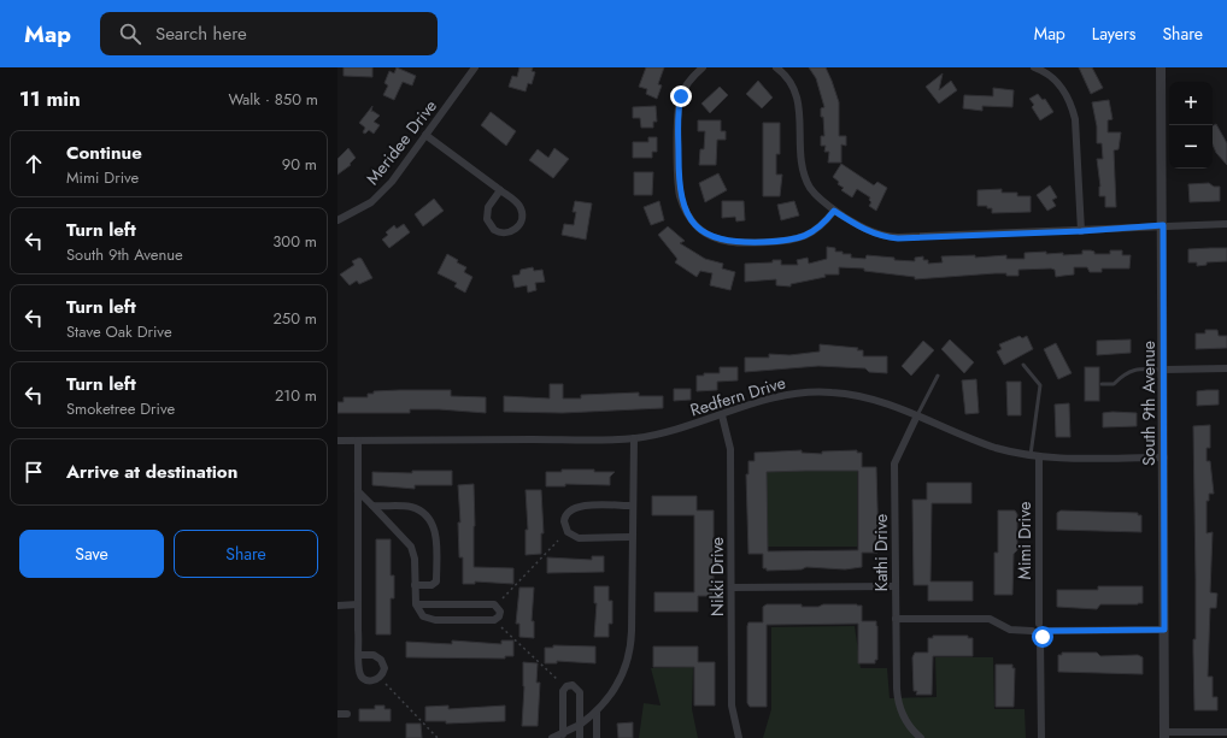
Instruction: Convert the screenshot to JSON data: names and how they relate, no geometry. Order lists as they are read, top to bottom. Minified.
{"streets":{"street":["Meridee Drive","Redfern Drive","South 9th Avenue","Mimi Drive","Kathi Drive","Nikki Drive"]},"crossings":[["Redfern Drive","South 9th Avenue"],["Redfern Drive","Mimi Drive"],["Redfern Drive","Kathi Drive"],["Redfern Drive","Nikki Drive"]],"page":{"header":"Map","search":"Search here","nav":["Map","Layers","Share"],"heading":["11 min","Walk · 850 m"],"map_buttons":["+","−"],"list":[["Continue","Mimi Drive","90 m"],["Turn left","South 9th Avenue","300 m"],["Turn left","Stave Oak Drive","250 m"],["Turn left","Smoketree Drive","210 m"],"Arrive at destination"],"buttons":["Save","Share"]}}
